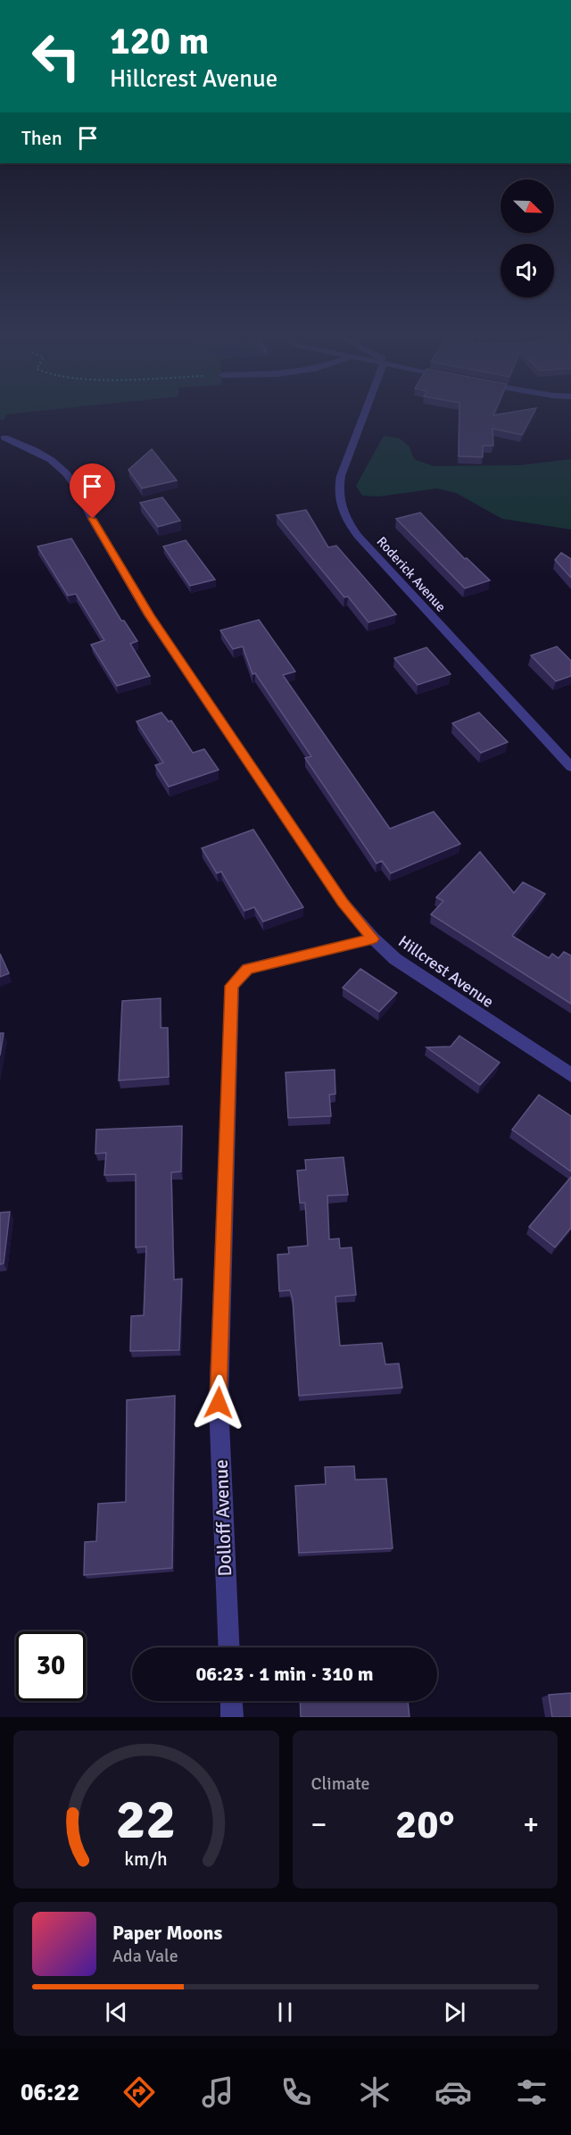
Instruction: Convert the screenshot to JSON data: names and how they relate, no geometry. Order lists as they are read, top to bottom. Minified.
{"streets":{"street":["Roderick Avenue","Hillcrest Avenue","Dolloff Avenue"]},"crossings":[["Hillcrest Avenue","Dolloff Avenue"]],"north":"bottom right","page":{"turn":["120 m","Hillcrest Avenue"],"then":"Then","limit":"30","trip":"06:23 · 1 min · 310 m","tile":"Climate","heat":["−","20°","+"],"song":["Paper Moons","Ada Vale"],"tabs":"06:22","gauge":["22","km/h"]}}
